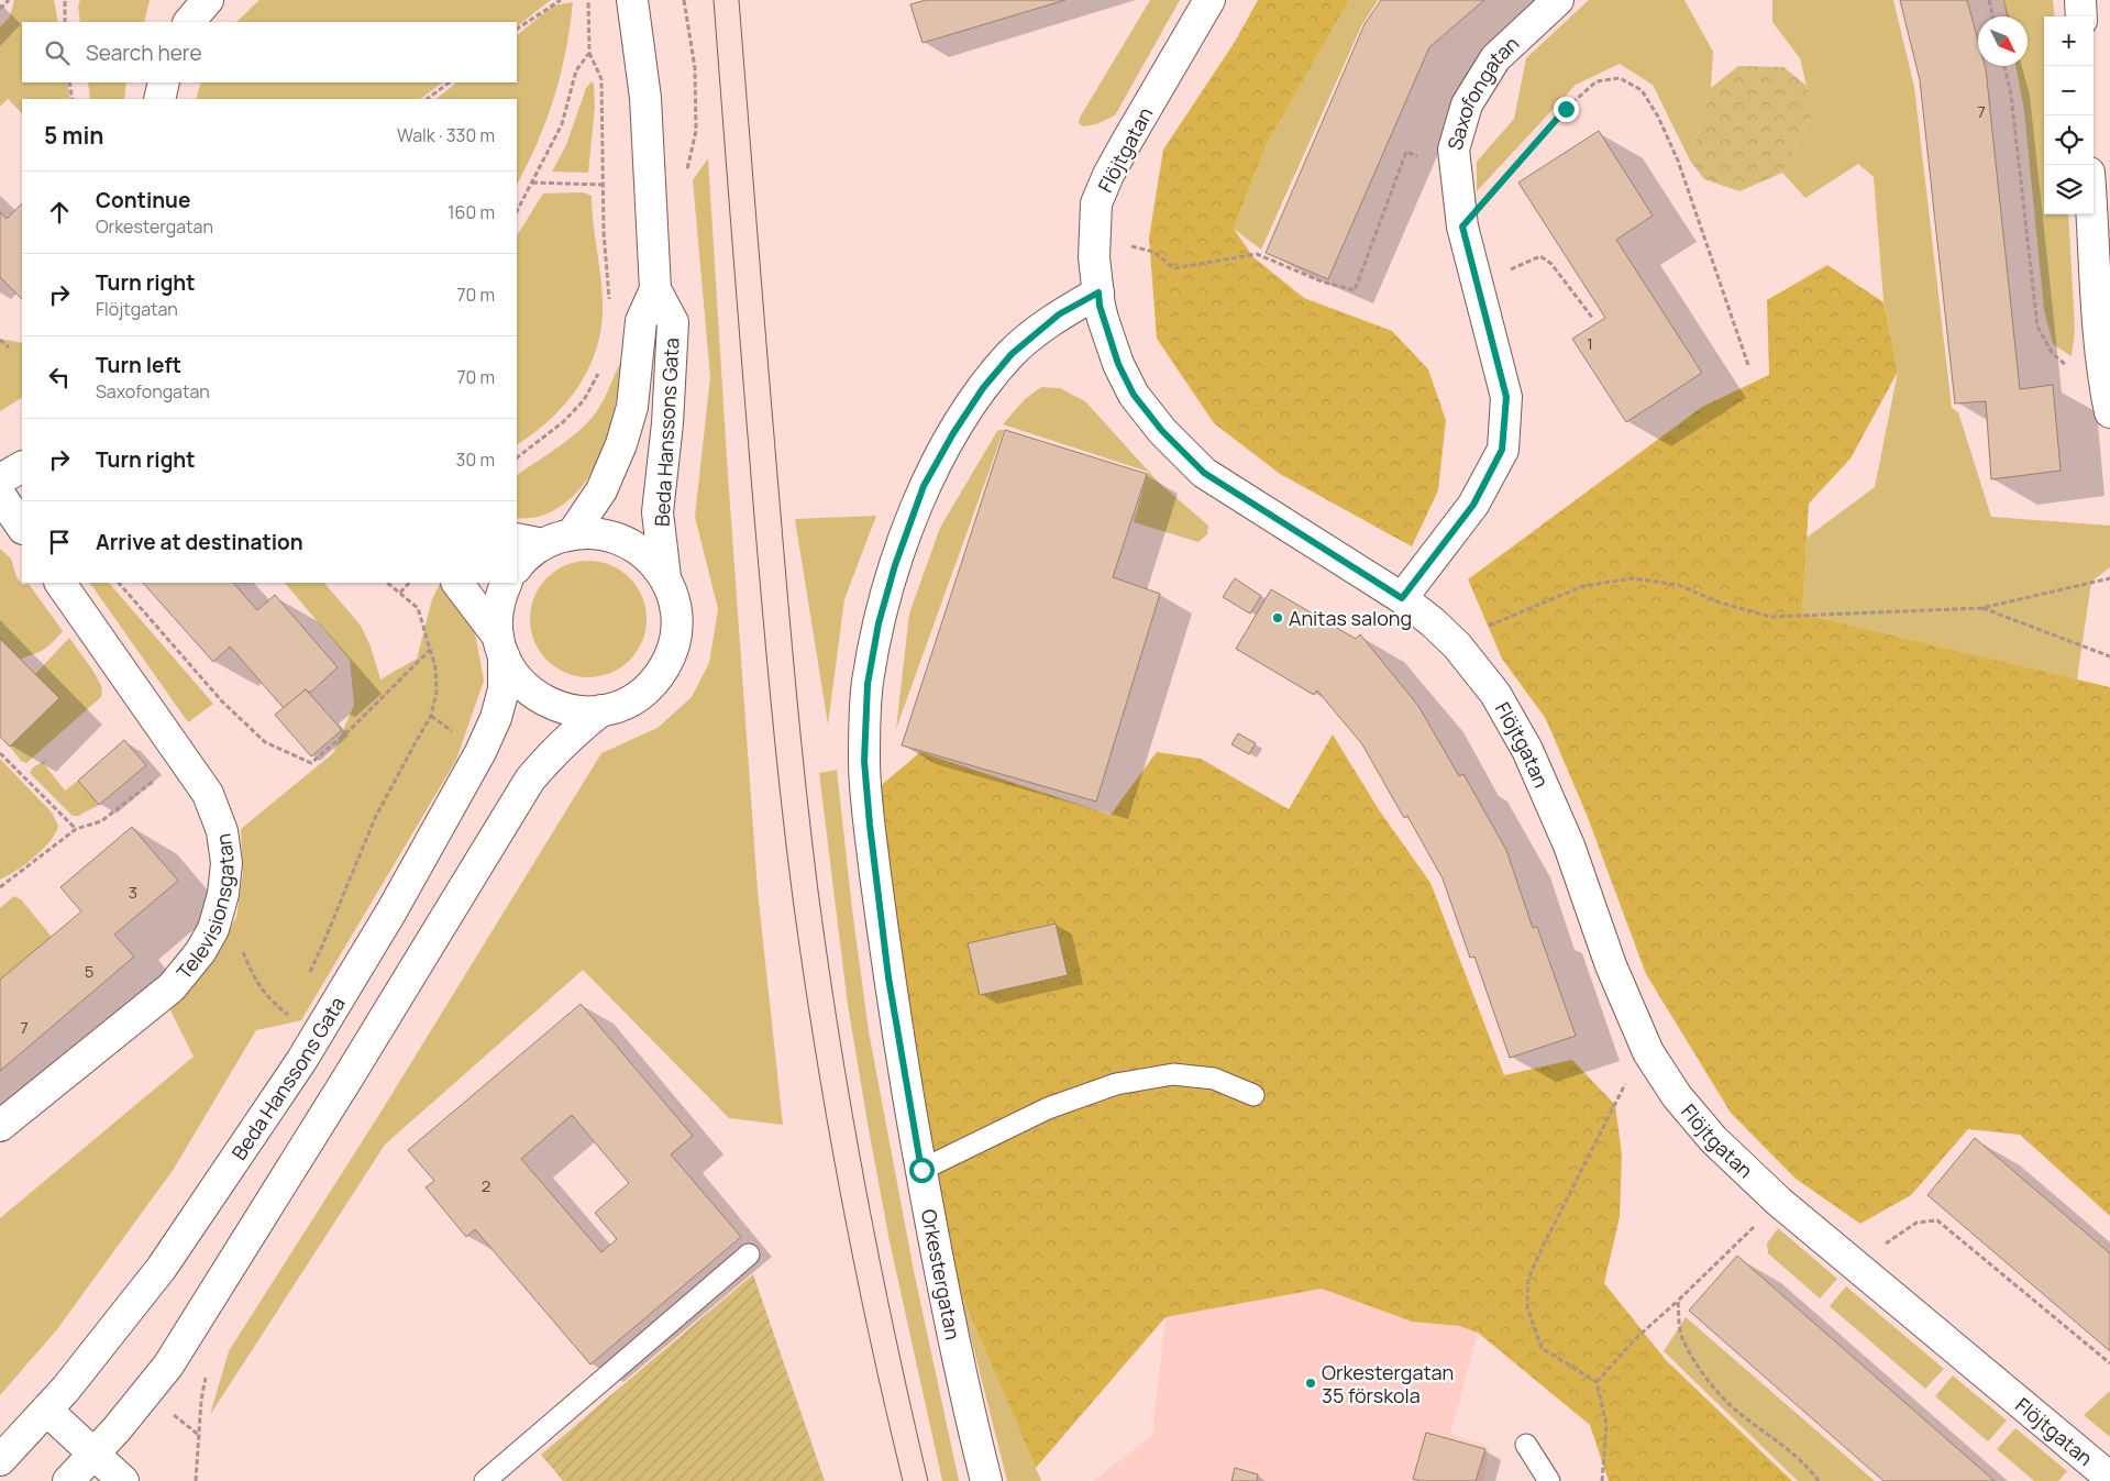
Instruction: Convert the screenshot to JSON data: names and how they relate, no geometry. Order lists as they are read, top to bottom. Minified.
{"streets":{"street":["Saxofongatan","Flöjtgatan","Beda Hanssons Gata","Televisionsgatan","Orkestergatan"]},"crossings":[["Saxofongatan","Flöjtgatan"],["Flöjtgatan","Orkestergatan"]],"places":["Anitas salong","Orkestergatan 35 förskola"],"house_numbers":["7","1","3","5","7","2"],"north":"bottom right","page":{"map_buttons":["+","−"],"search":"Search here","heading":["5 min","Walk · 330 m"],"list":[["Continue","Orkestergatan","160 m"],["Turn right","Flöjtgatan","70 m"],["Turn left","Saxofongatan","70 m"],["Turn right","30 m"],"Arrive at destination"]}}
